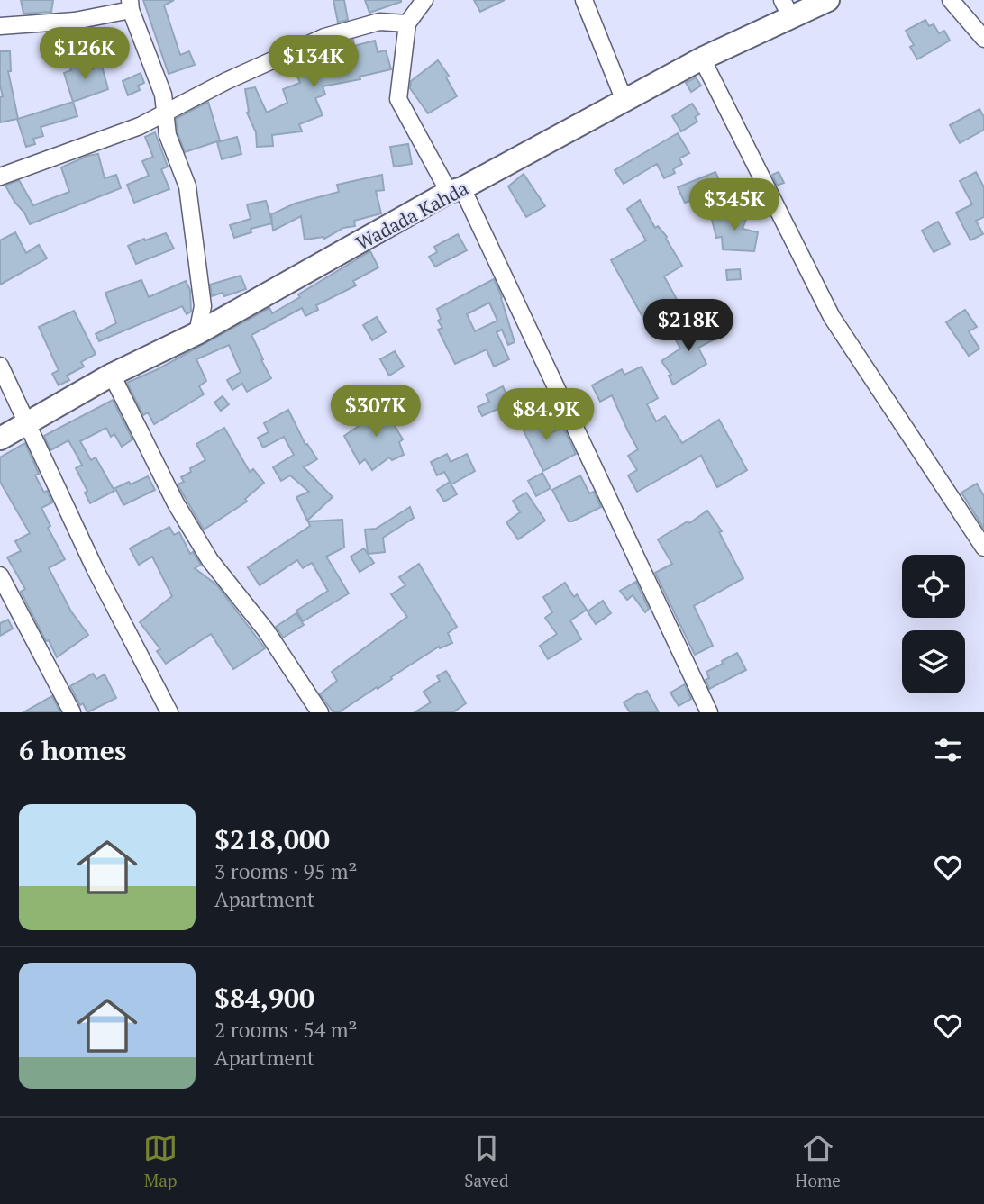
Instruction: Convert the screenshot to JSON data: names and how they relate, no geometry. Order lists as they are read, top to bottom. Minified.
{"streets":{"main road":["Wadada Kahda"]},"page":{"price":["$126K","$134K","$345K","$218K","$307K","$84.9K"],"heading":"6 homes","list":[{"name":"$218,000","note":"3 rooms · 95 m² · Apartment"},{"name":"$84,900","note":"2 rooms · 54 m² · Apartment"}],"tabs":["Map","Saved","Home"]}}
